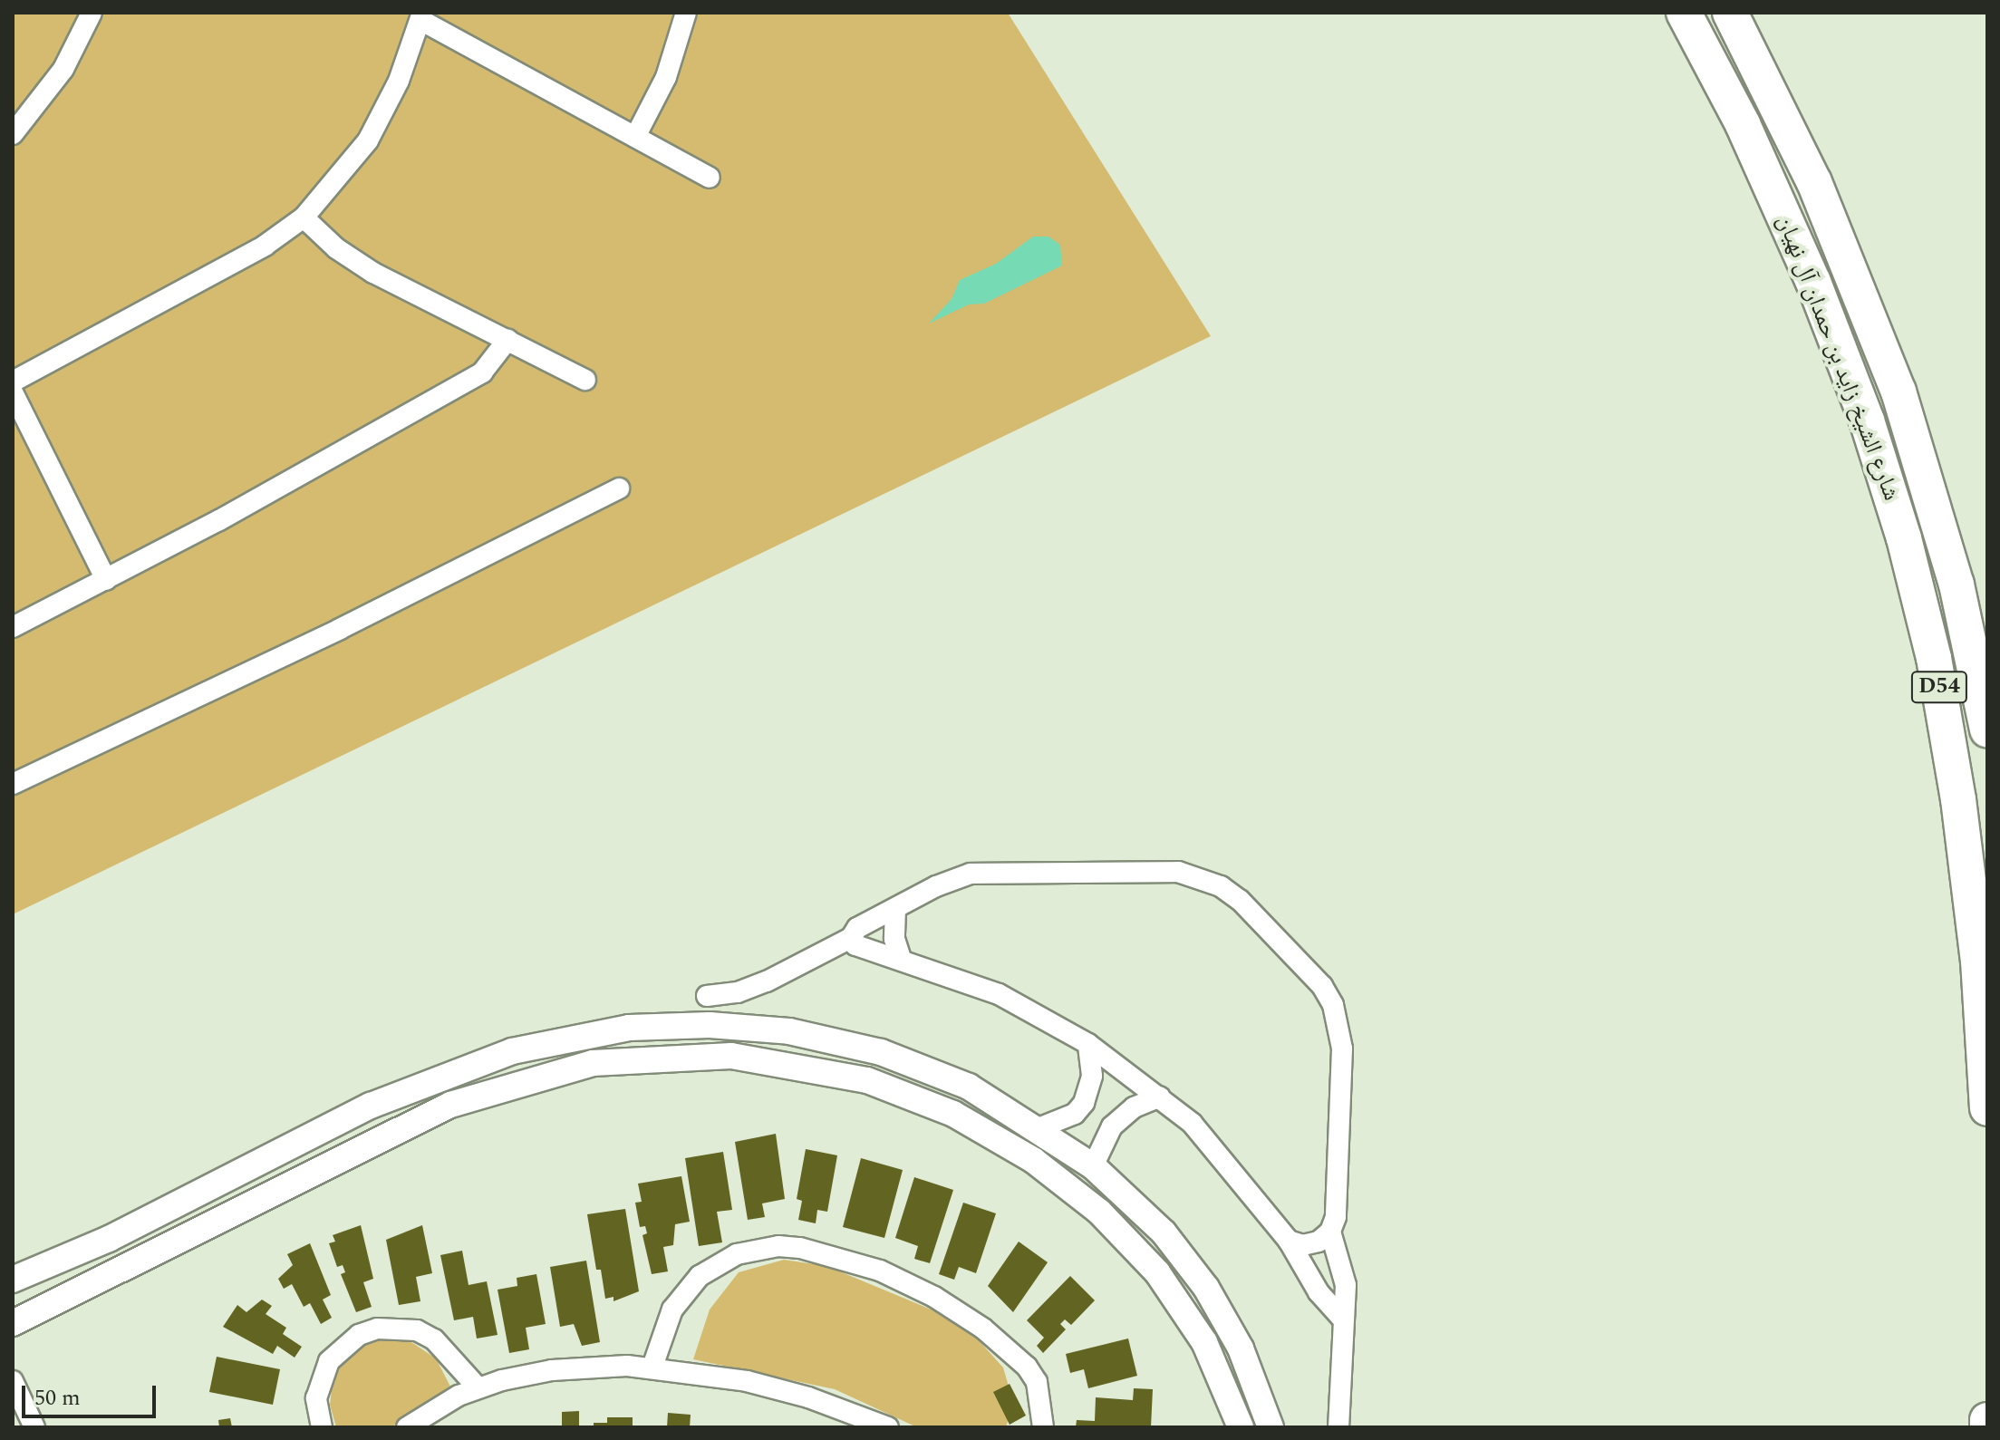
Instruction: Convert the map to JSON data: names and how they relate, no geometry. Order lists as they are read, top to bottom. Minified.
{"streets":{"highway":["شارع الشيخ زايد بن حمدان آل نهيان","D54"]},"scale_bar":"50 m"}
